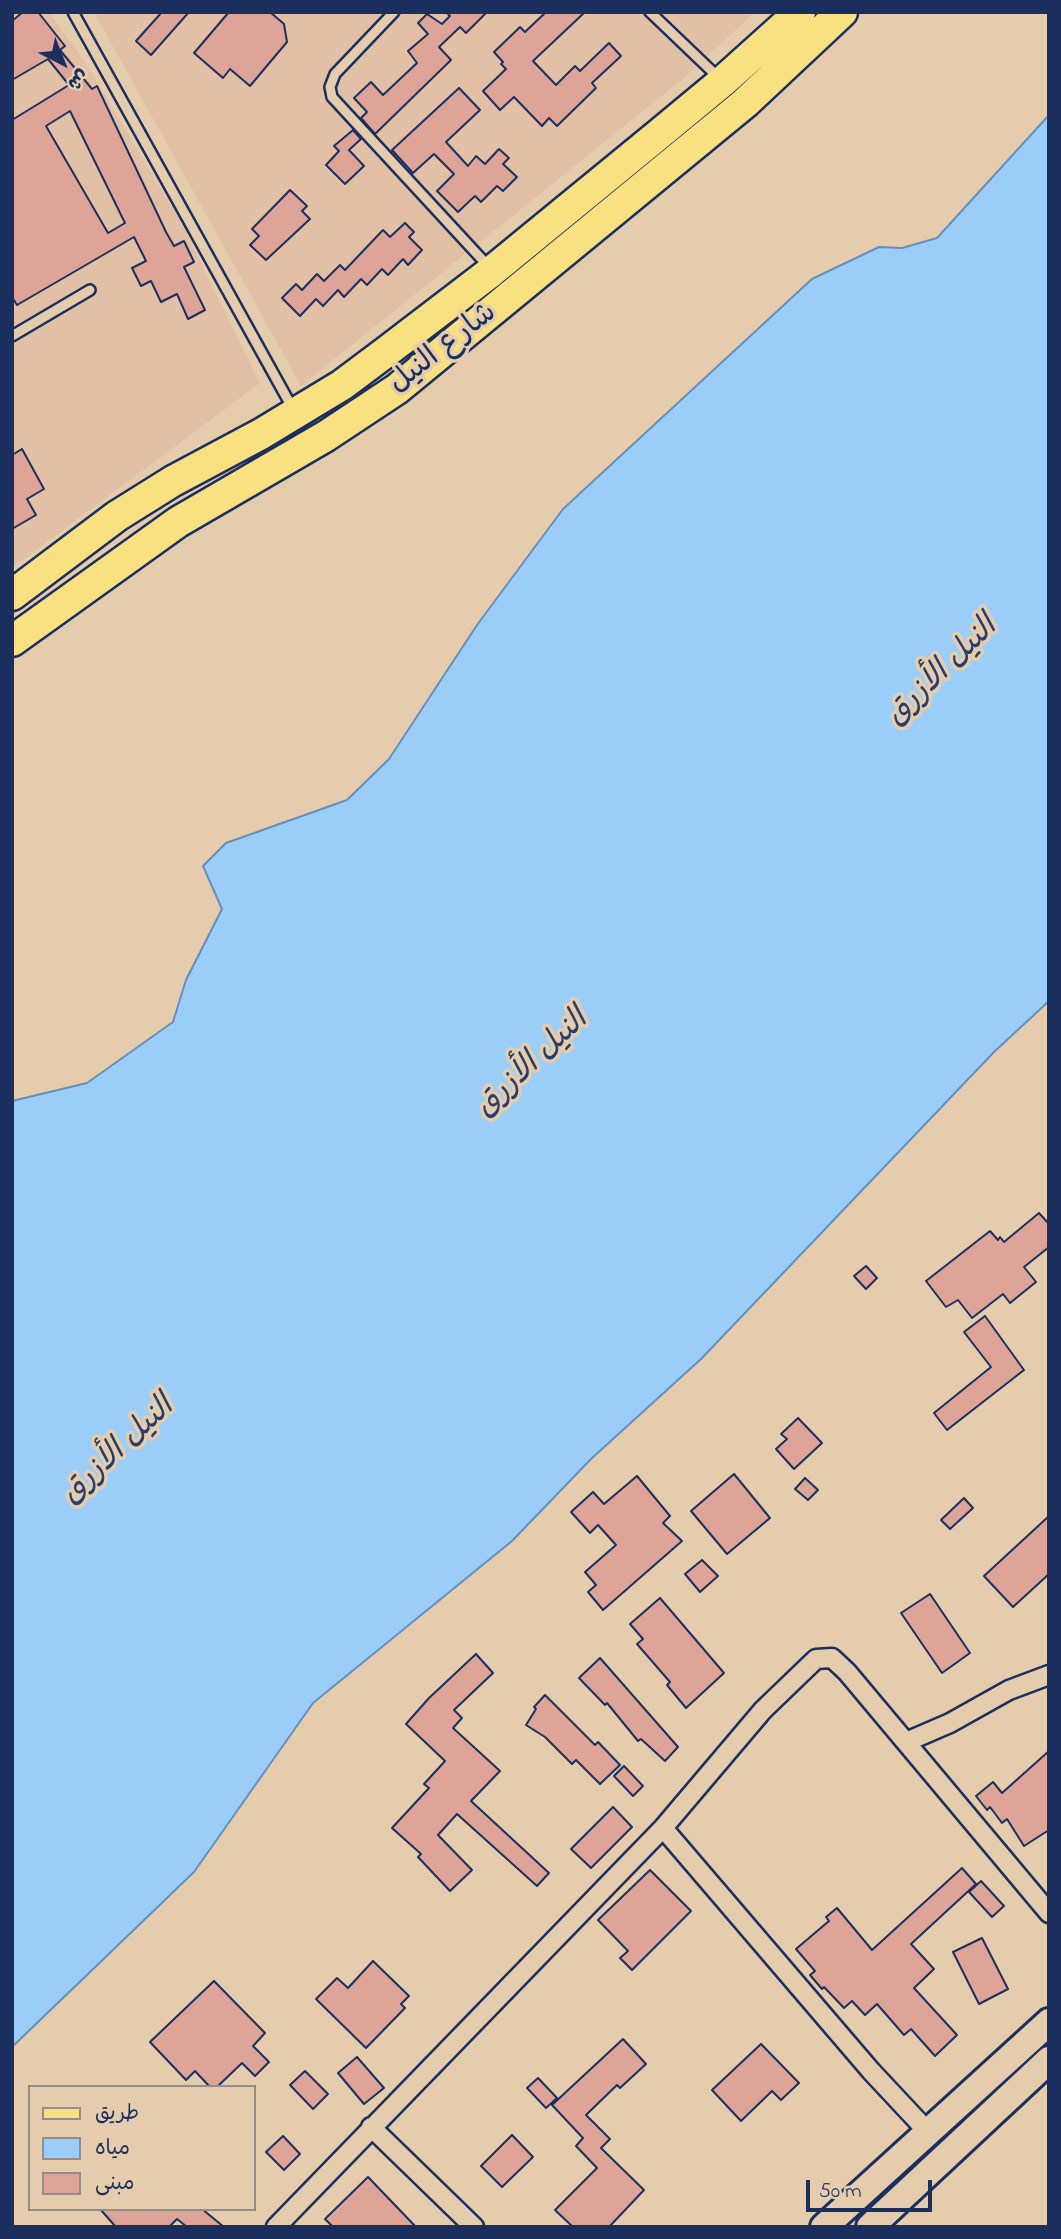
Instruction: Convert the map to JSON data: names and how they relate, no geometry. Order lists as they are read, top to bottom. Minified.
{"streets":{"main road":["شارع النيل"]},"water":["النيل الأزرق"],"legend":["طريق","مياه","مبنى"],"scale_bar":"50 m","north":"bottom right"}
